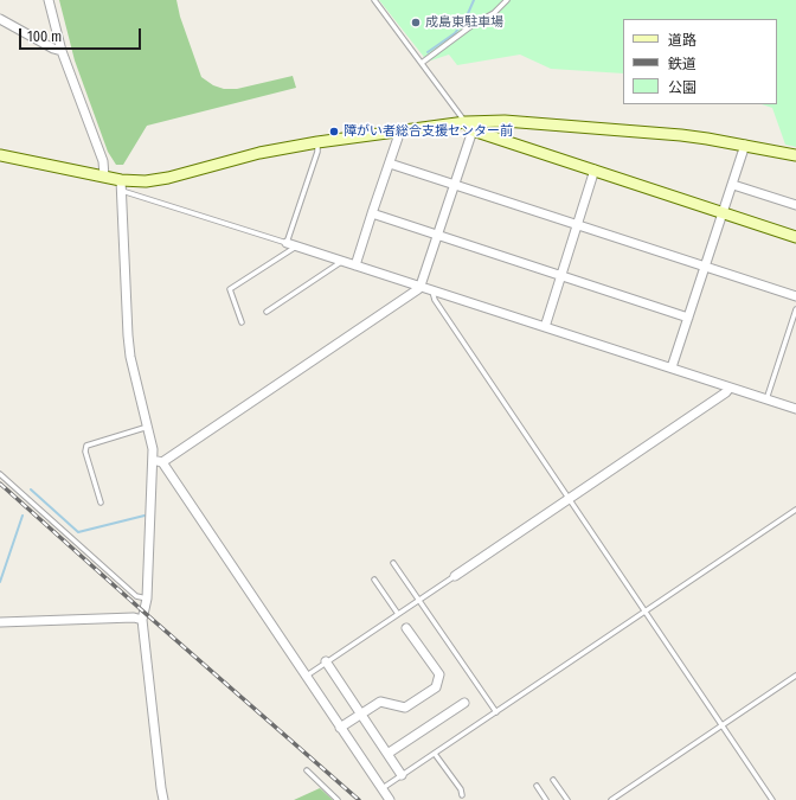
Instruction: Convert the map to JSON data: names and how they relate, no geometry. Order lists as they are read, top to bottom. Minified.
{"places":["成島東駐車場","障がい者総合支援センター前"],"legend":["道路","鉄道","公園"],"scale_bar":"100 m"}
